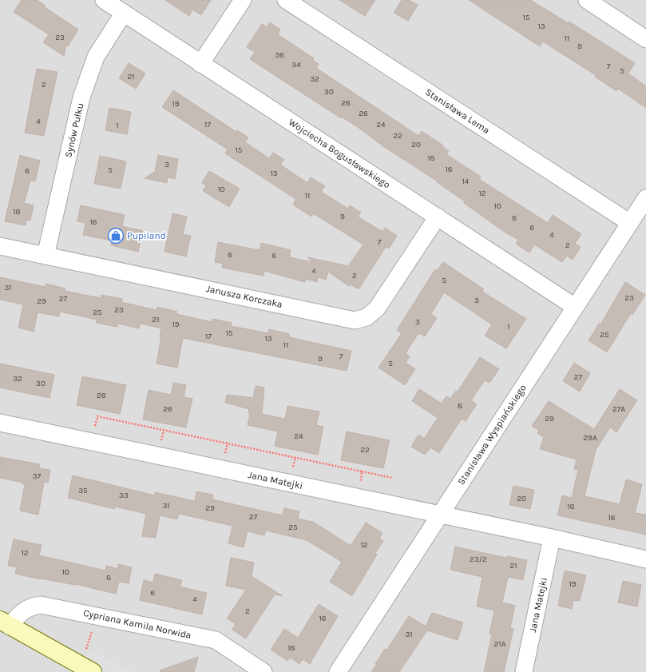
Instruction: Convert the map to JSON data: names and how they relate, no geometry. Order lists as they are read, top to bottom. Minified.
{"streets":{"street":["Stanisława Lema","Synów Pułku","Wojciecha Bogusławskiego","Janusza Korczaka","Stanisława Wyspiańskiego","Jana Matejki","Cypriana Kamila Norwida"]},"crossings":[["Stanisława Lema","Stanisława Wyspiańskiego"],["Synów Pułku","Wojciecha Bogusławskiego"],["Synów Pułku","Janusza Korczaka"],["Wojciecha Bogusławskiego","Janusza Korczaka"],["Wojciecha Bogusławskiego","Stanisława Wyspiańskiego"],["Stanisława Wyspiańskiego","Jana Matejki"]],"places":{"shop":["Pupiland"]},"house_numbers":["15","13","23","11","9","36","34","7","5","21","32","2","30","28","19","26","4","17","24","1","22","20","15","18","3","16","5","6","13","14","10","12","11","10","18","9","8","16","6","4","7","2","8","6","4","2","5","31","23","27","3","29","23","25","21","3","19","1","15","25","17","13","11","7","9","5","27","32","30","28","8","26","27A","29","24","29A","22","37","35","33","20","31","18","29","27","16","25","12","12","23/2","21","10","8","19","6","4","2","16","31","21A","18"]}
